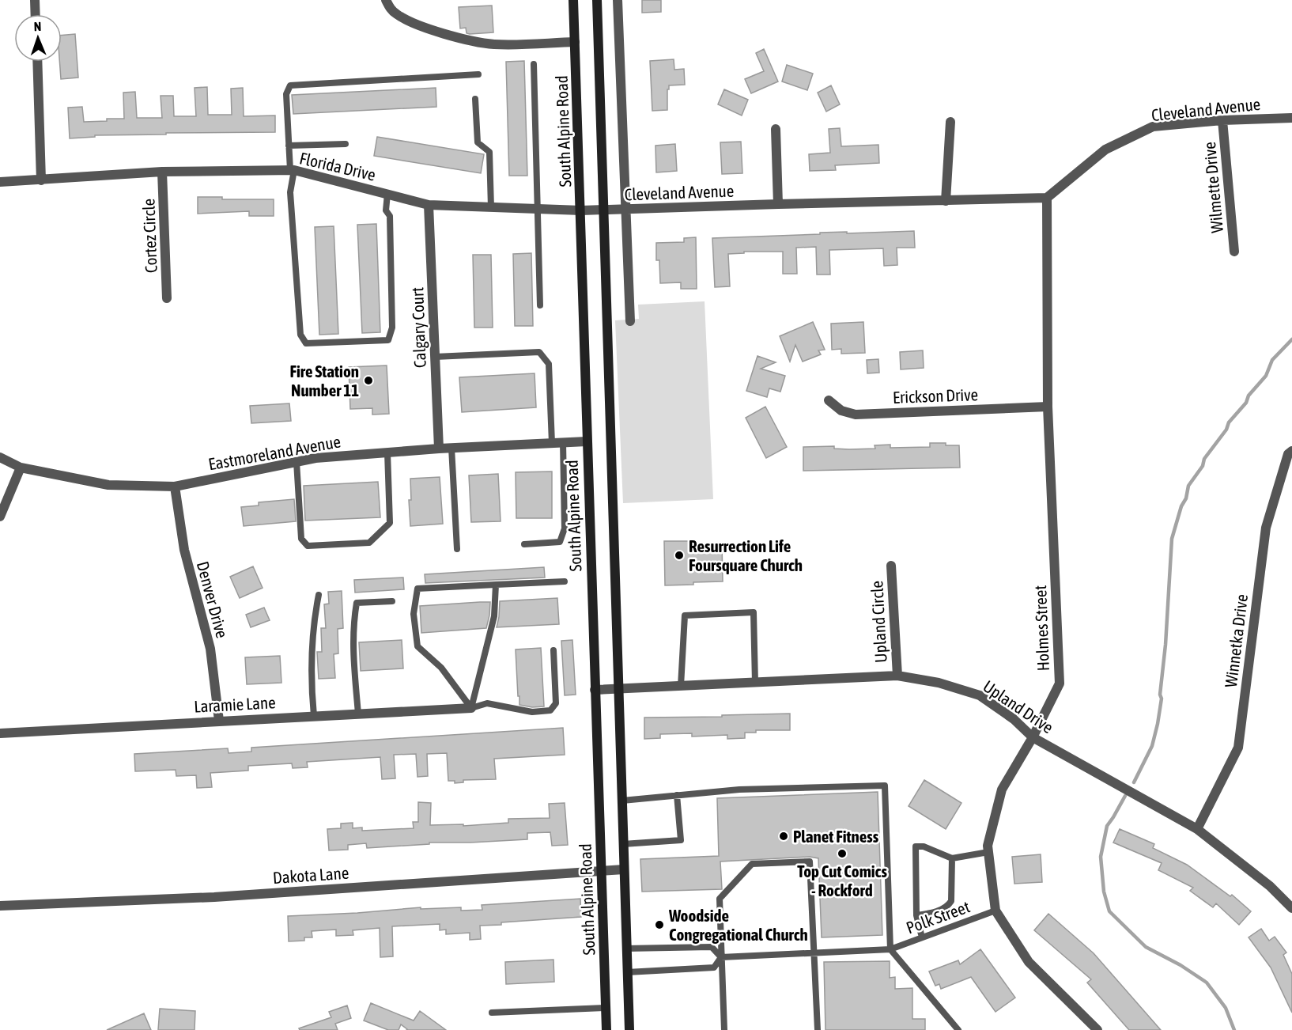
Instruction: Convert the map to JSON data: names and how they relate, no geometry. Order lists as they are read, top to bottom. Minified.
{"streets":{"main road":["South Alpine Road"],"street":["Cleveland Avenue","Florida Drive","Wilmette Drive","Cortez Circle","Calgary Court","Erickson Drive","Eastmoreland Avenue","Denver Drive","Upland Circle","Holmes Street","Winnetka Drive","Laramie Lane","Upland Drive","Dakota Lane"],"lane":["Polk Street"]},"crossings":[["Cleveland Avenue","South Alpine Road"],["Cleveland Avenue","Florida Drive"],["Cleveland Avenue","Wilmette Drive"],["Cleveland Avenue","Holmes Street"],["South Alpine Road","Florida Drive"],["South Alpine Road","Eastmoreland Avenue"],["South Alpine Road","Upland Drive"],["South Alpine Road","Dakota Lane"],["Florida Drive","Cortez Circle"],["Florida Drive","Calgary Court"],["Calgary Court","Eastmoreland Avenue"],["Erickson Drive","Holmes Street"],["Eastmoreland Avenue","Denver Drive"],["Denver Drive","Laramie Lane"],["Upland Circle","Upland Drive"],["Holmes Street","Upland Drive"],["Holmes Street","Polk Street"],["Winnetka Drive","Upland Drive"]],"places":["Fire Station Number 11","Resurrection Life Foursquare Church","Planet Fitness","Top Cut Comics - Rockford","Woodside Congregational Church"],"north":"top"}
